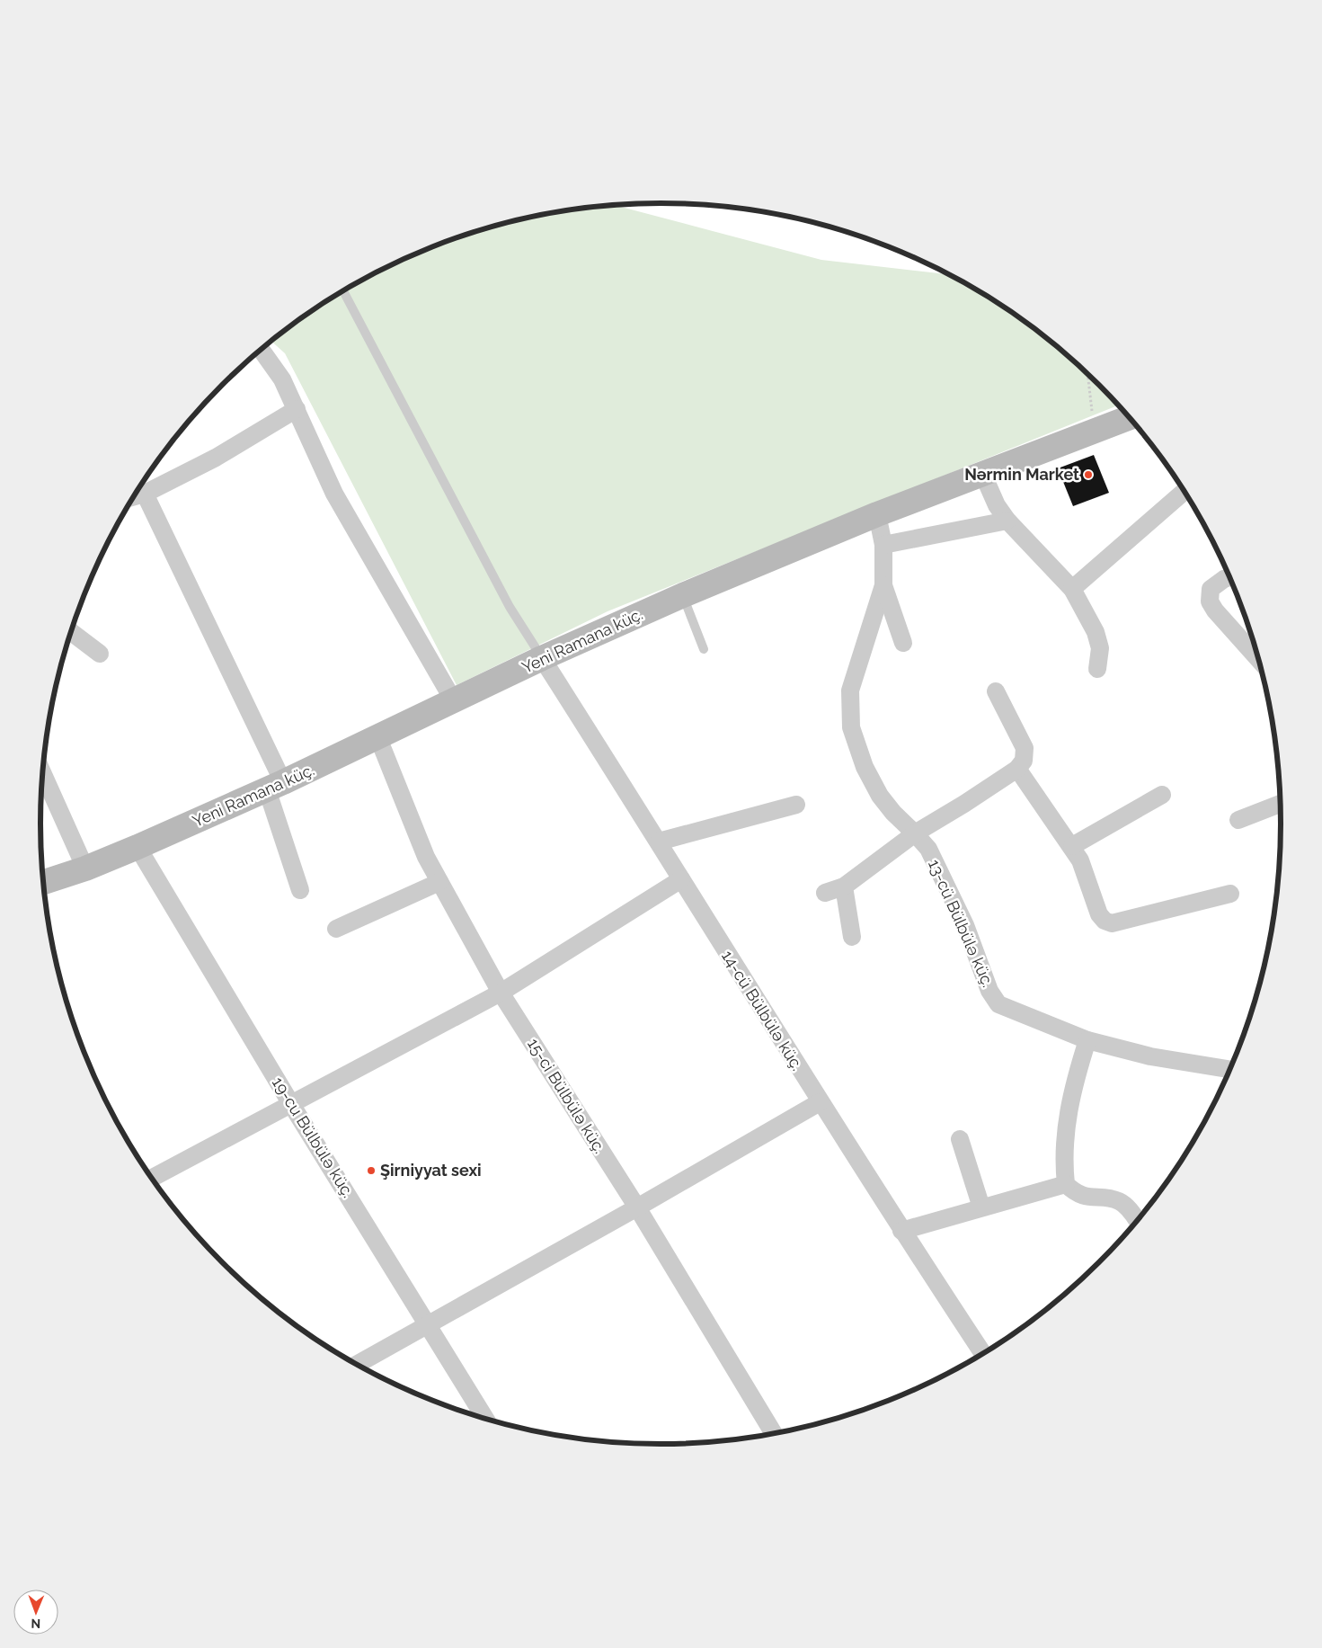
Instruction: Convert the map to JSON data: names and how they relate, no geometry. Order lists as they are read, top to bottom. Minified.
{"streets":{"street":["Yeni Ramana küç.","13-cü Bülbülə küç.","14-cü Bülbülə küç.","15-ci Bülbülə küç.","19-cu Bülbülə küç."]},"crossings":[["Yeni Ramana küç.","13-cü Bülbülə küç."],["Yeni Ramana küç.","14-cü Bülbülə küç."],["Yeni Ramana küç.","15-ci Bülbülə küç."],["Yeni Ramana küç.","19-cu Bülbülə küç."]],"places":["Nərmin Market","Şirniyyat sexi"],"north":"bottom"}
